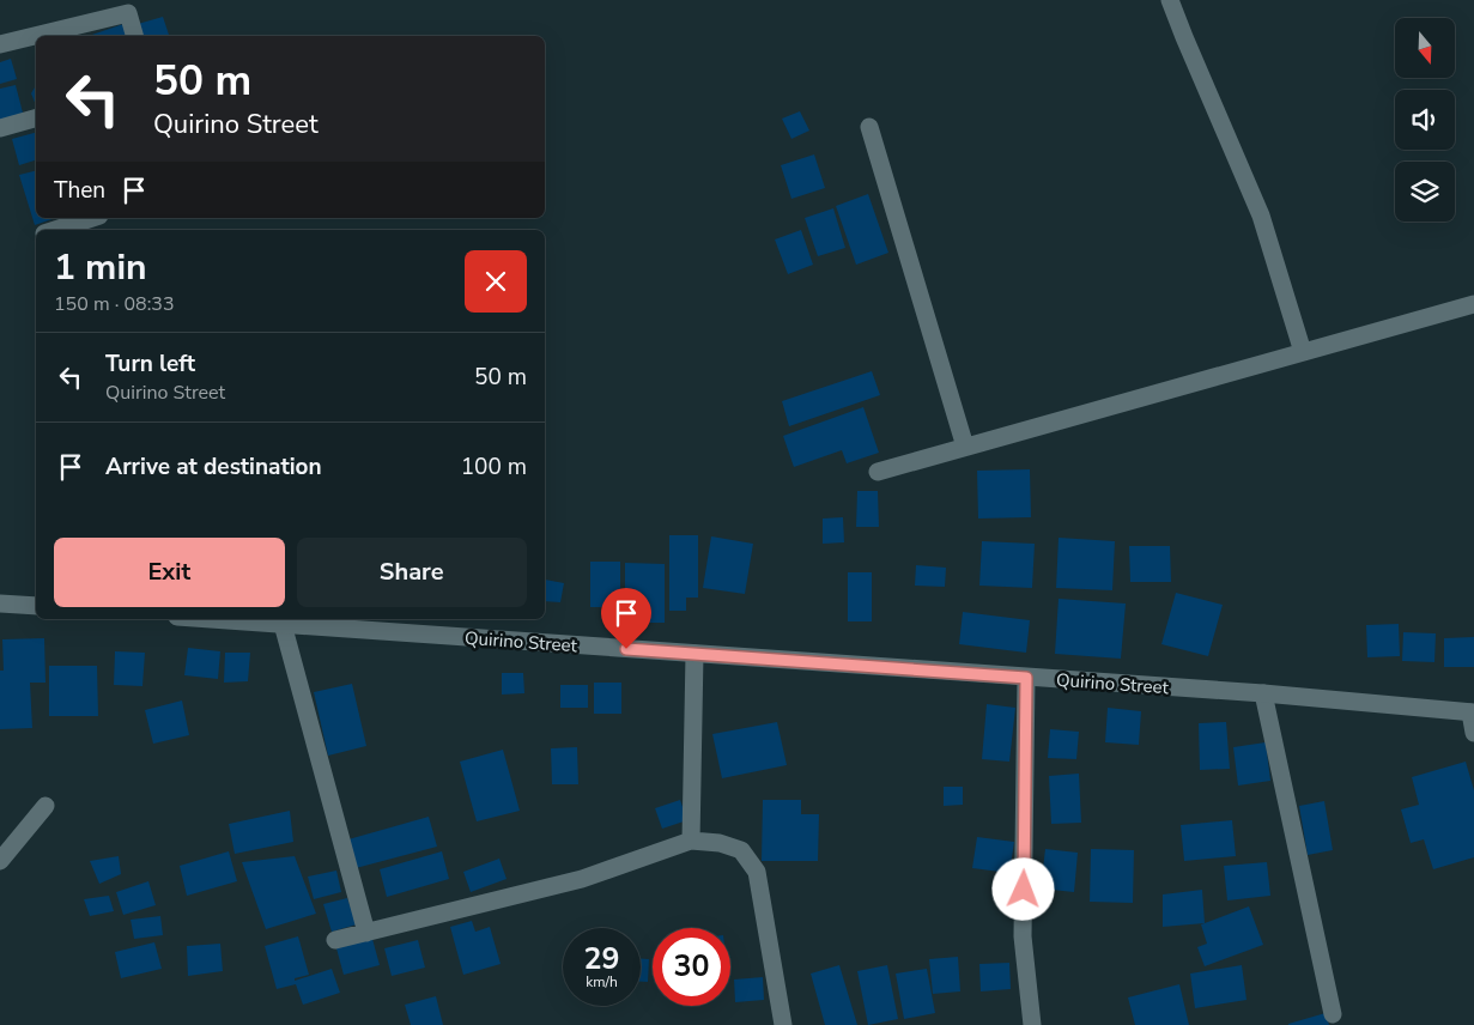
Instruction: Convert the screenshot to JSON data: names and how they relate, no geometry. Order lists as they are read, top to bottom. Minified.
{"streets":{"street":["Quirino Street"]},"north":"bottom","page":{"turn":["50 m","Quirino Street"],"then":"Then","heading":["1 min","150 m · 08:33"],"list":[{"name":"Turn left","note":"Quirino Street","value":"50 m"},{"name":"Arrive at destination","value":"100 m"}],"buttons":["Exit","Share"],"speed":"29 km/h","limit":"30"}}
